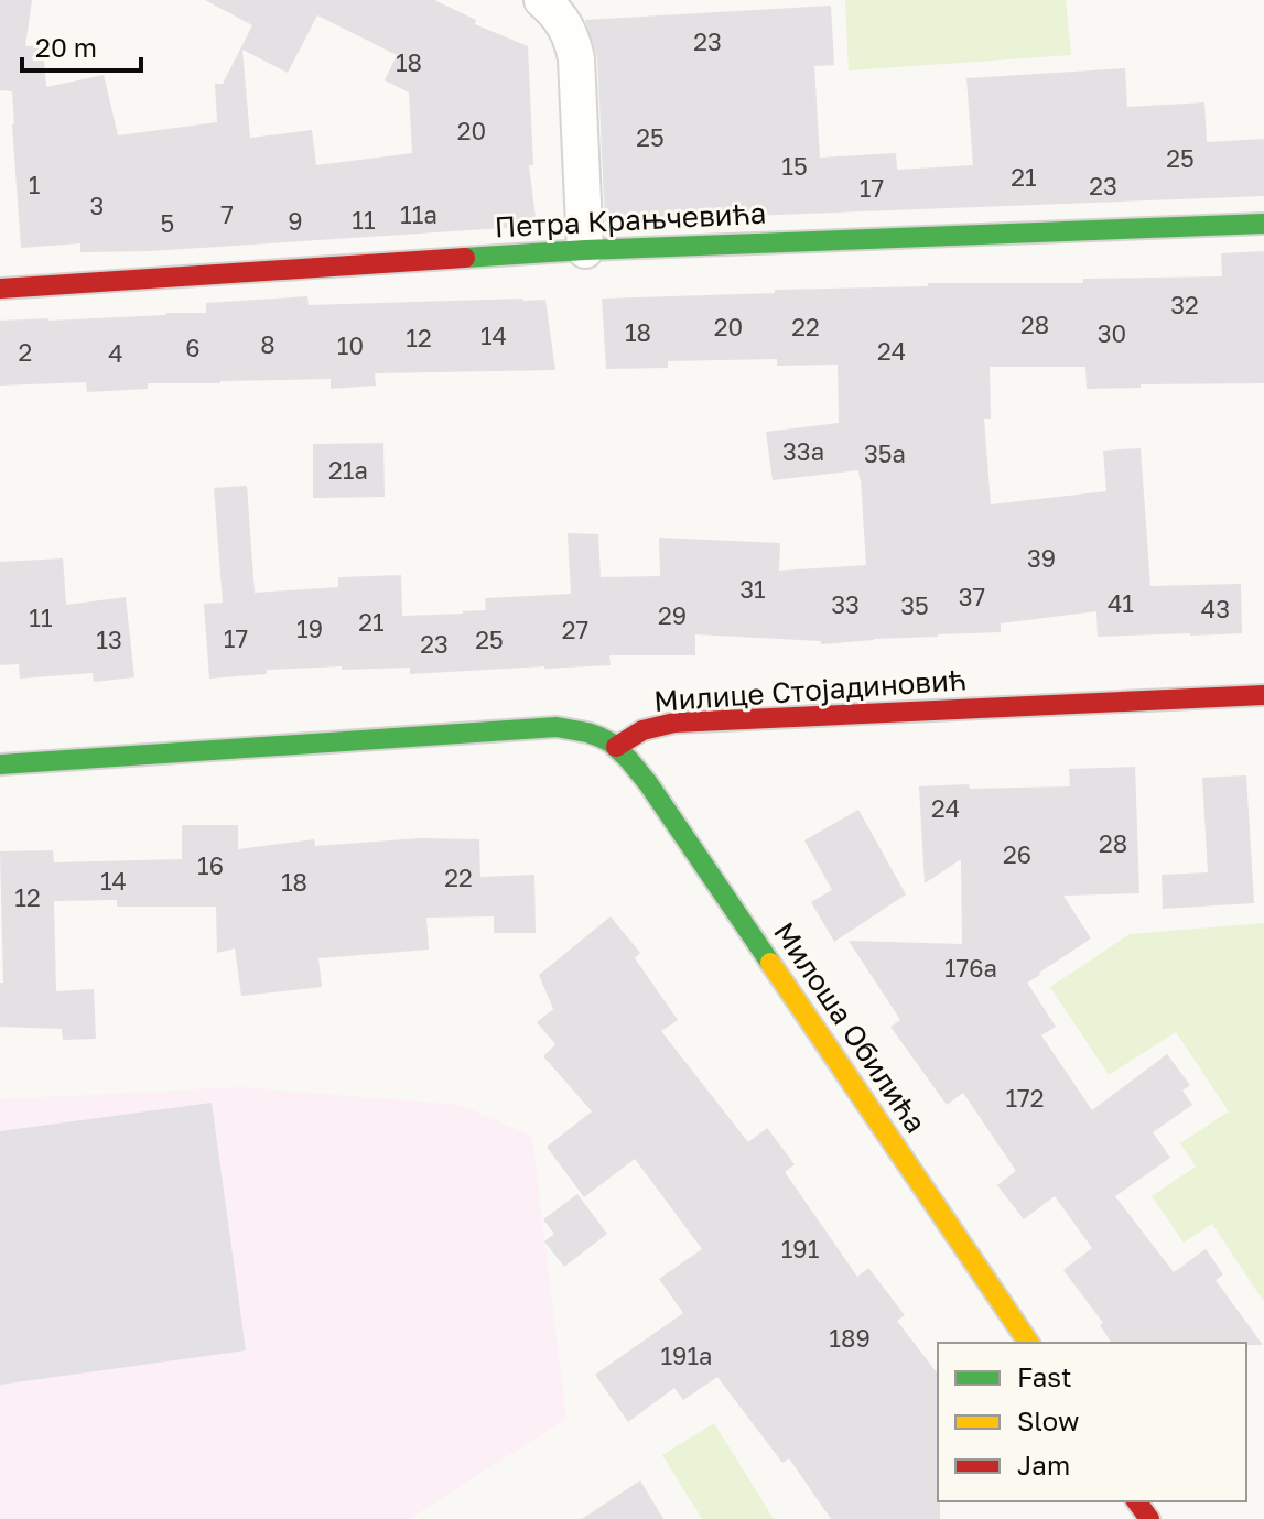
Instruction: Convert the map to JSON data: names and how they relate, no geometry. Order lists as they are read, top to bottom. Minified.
{"streets":{"street":["Петра Крањчевића","Милице Стојадиновић","Милоша Обилића"]},"crossings":[["Милице Стојадиновић","Милоша Обилића"]],"house_numbers":["23","18","20","25","25","15","21","1","23","17","3","7","11a","11","9","5","32","28","20","22","18","30","14","12","8","10","6","24","2","4","33a","35a","21a","39","31","37","41","33","35","43","29","11","21","19","27","17","13","25","23","24","28","26","16","22","14","18","12","176a","172","191","189","191a"],"legend":["Fast","Slow","Jam"],"scale_bar":"20 m"}
